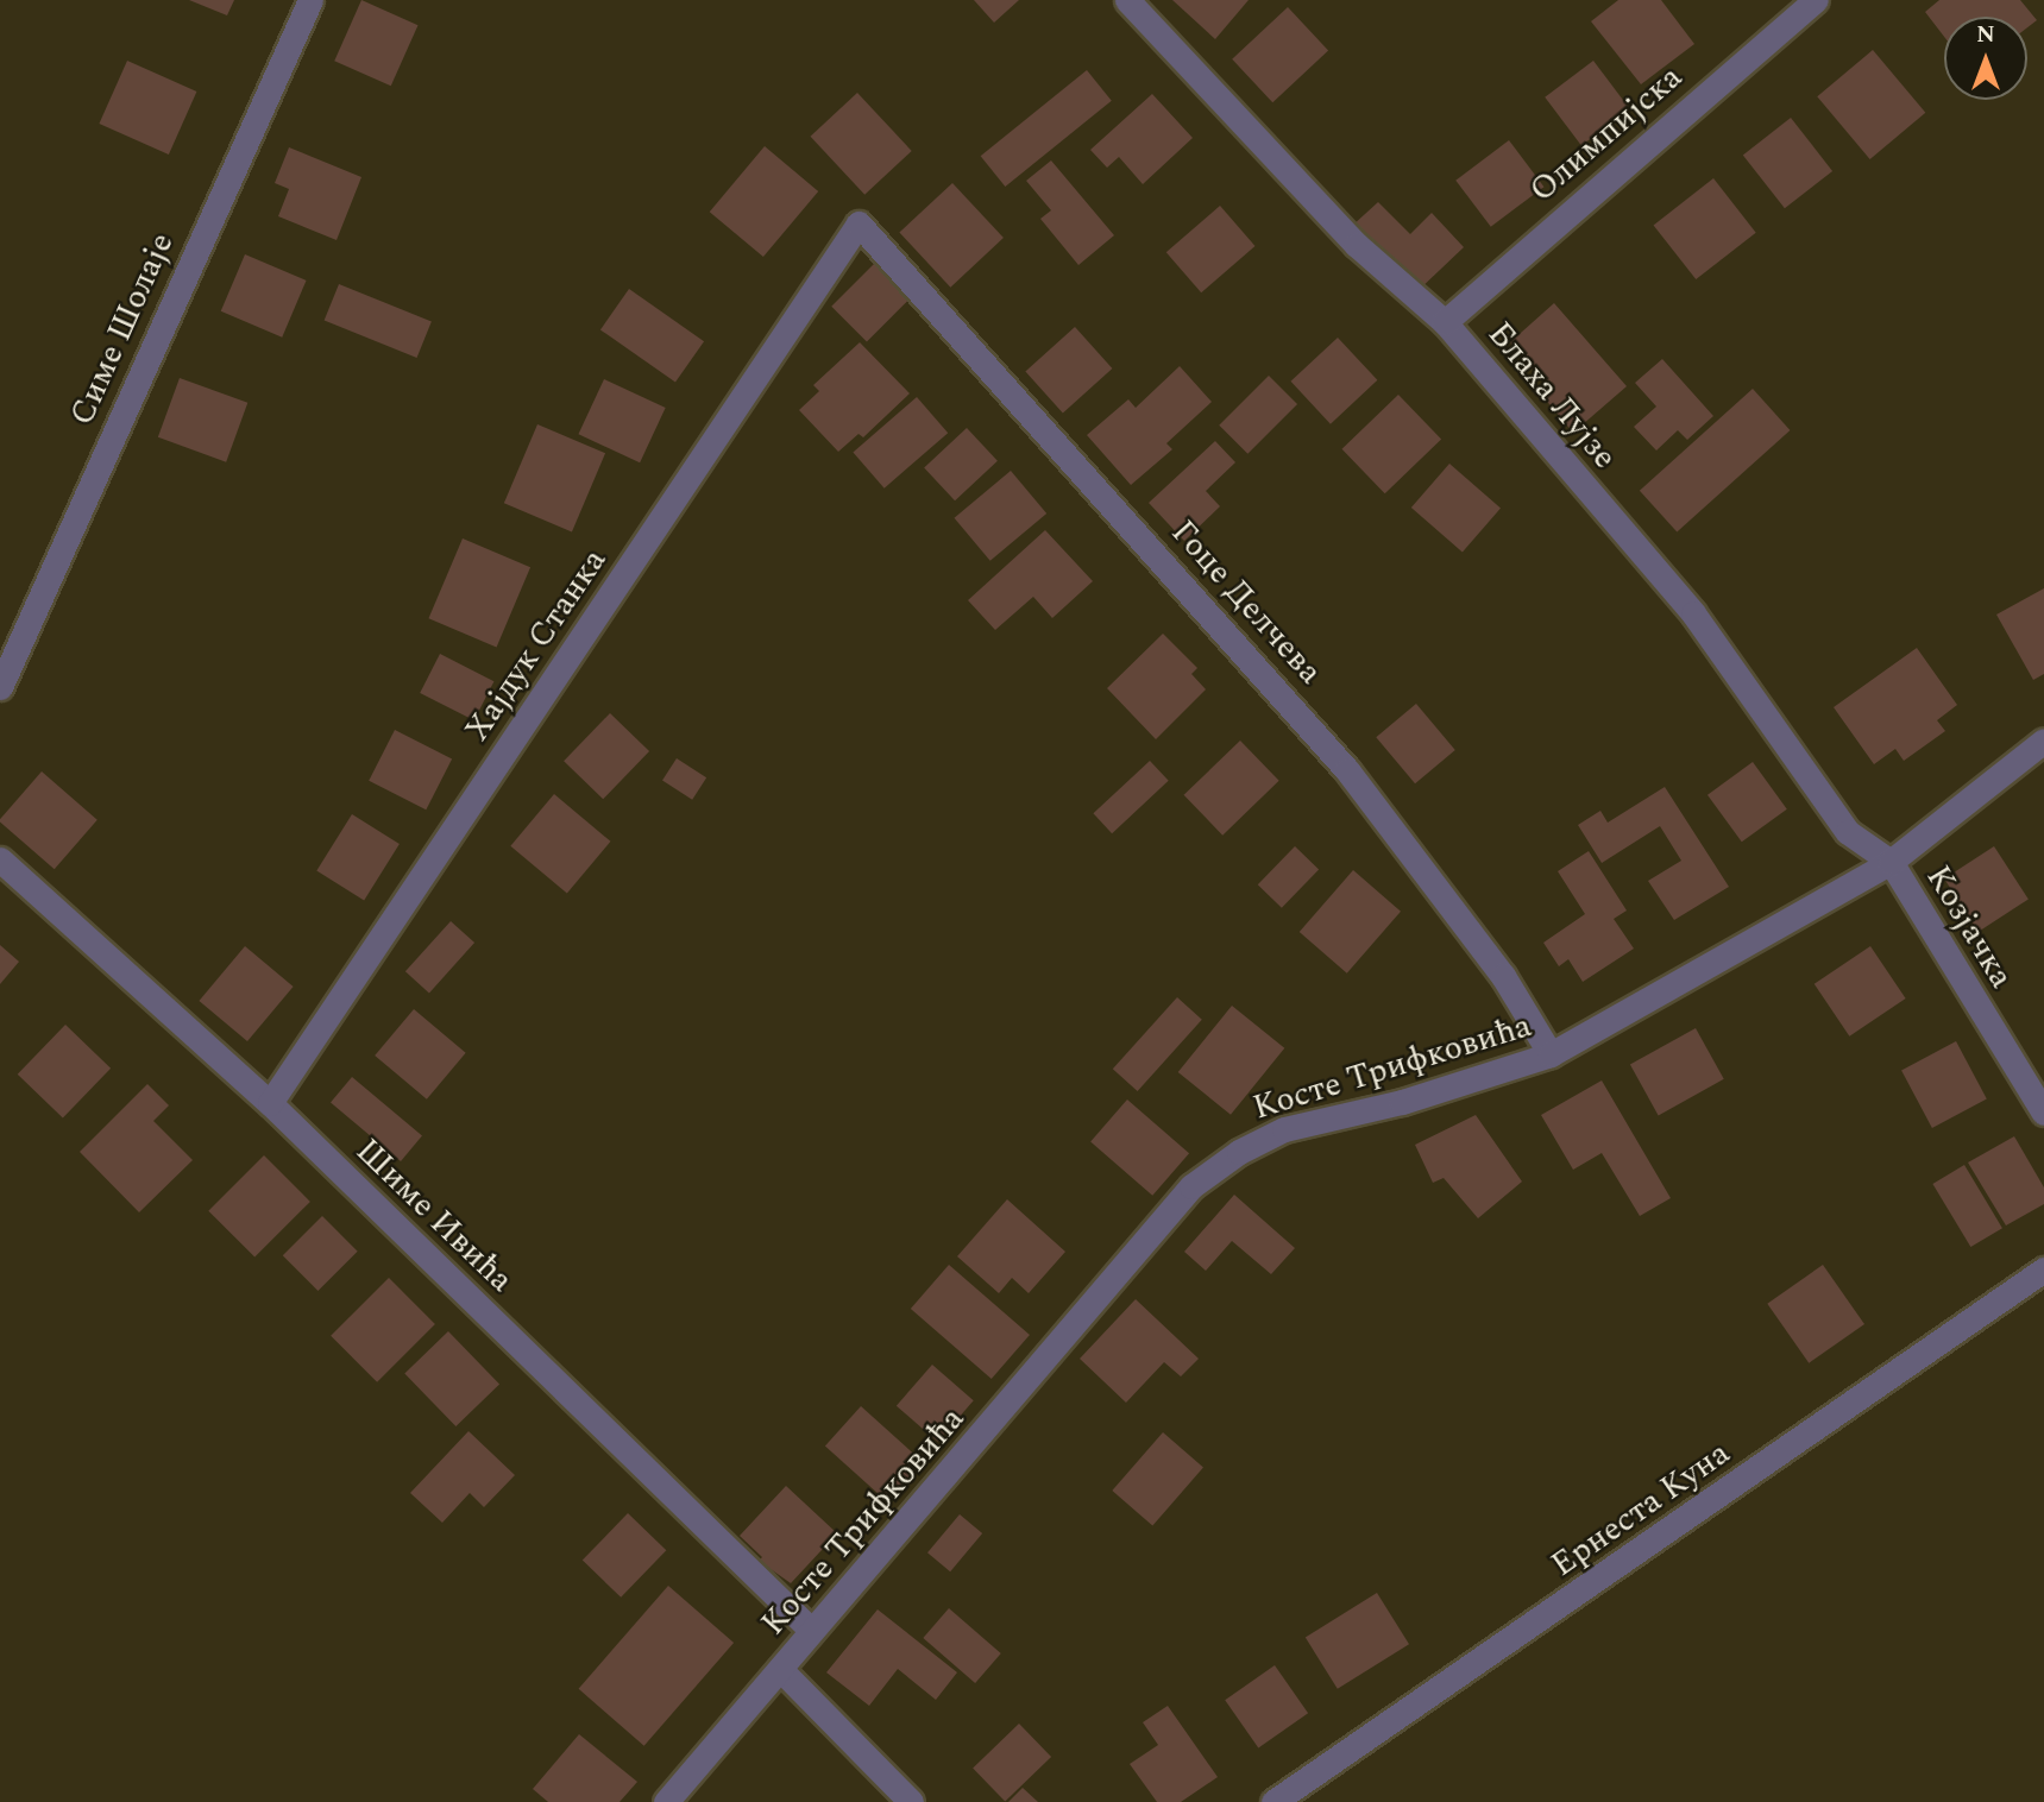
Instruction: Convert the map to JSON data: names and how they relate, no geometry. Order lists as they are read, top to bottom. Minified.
{"streets":{"street":["Олимпијска","Симе Шолаје","Блаха Лујзе","Гоце Делчева","Хајдук Станка","Козјачка","Косте Трифковића","Шиме Ивића","Ернеста Куна"]},"crossings":[["Олимпијска","Блаха Лујзе"],["Блаха Лујзе","Козјачка"],["Блаха Лујзе","Косте Трифковића"],["Гоце Делчева","Хајдук Станка"],["Гоце Делчева","Косте Трифковића"],["Хајдук Станка","Шиме Ивића"],["Козјачка","Косте Трифковића"],["Косте Трифковића","Шиме Ивића"]],"north":"top"}
